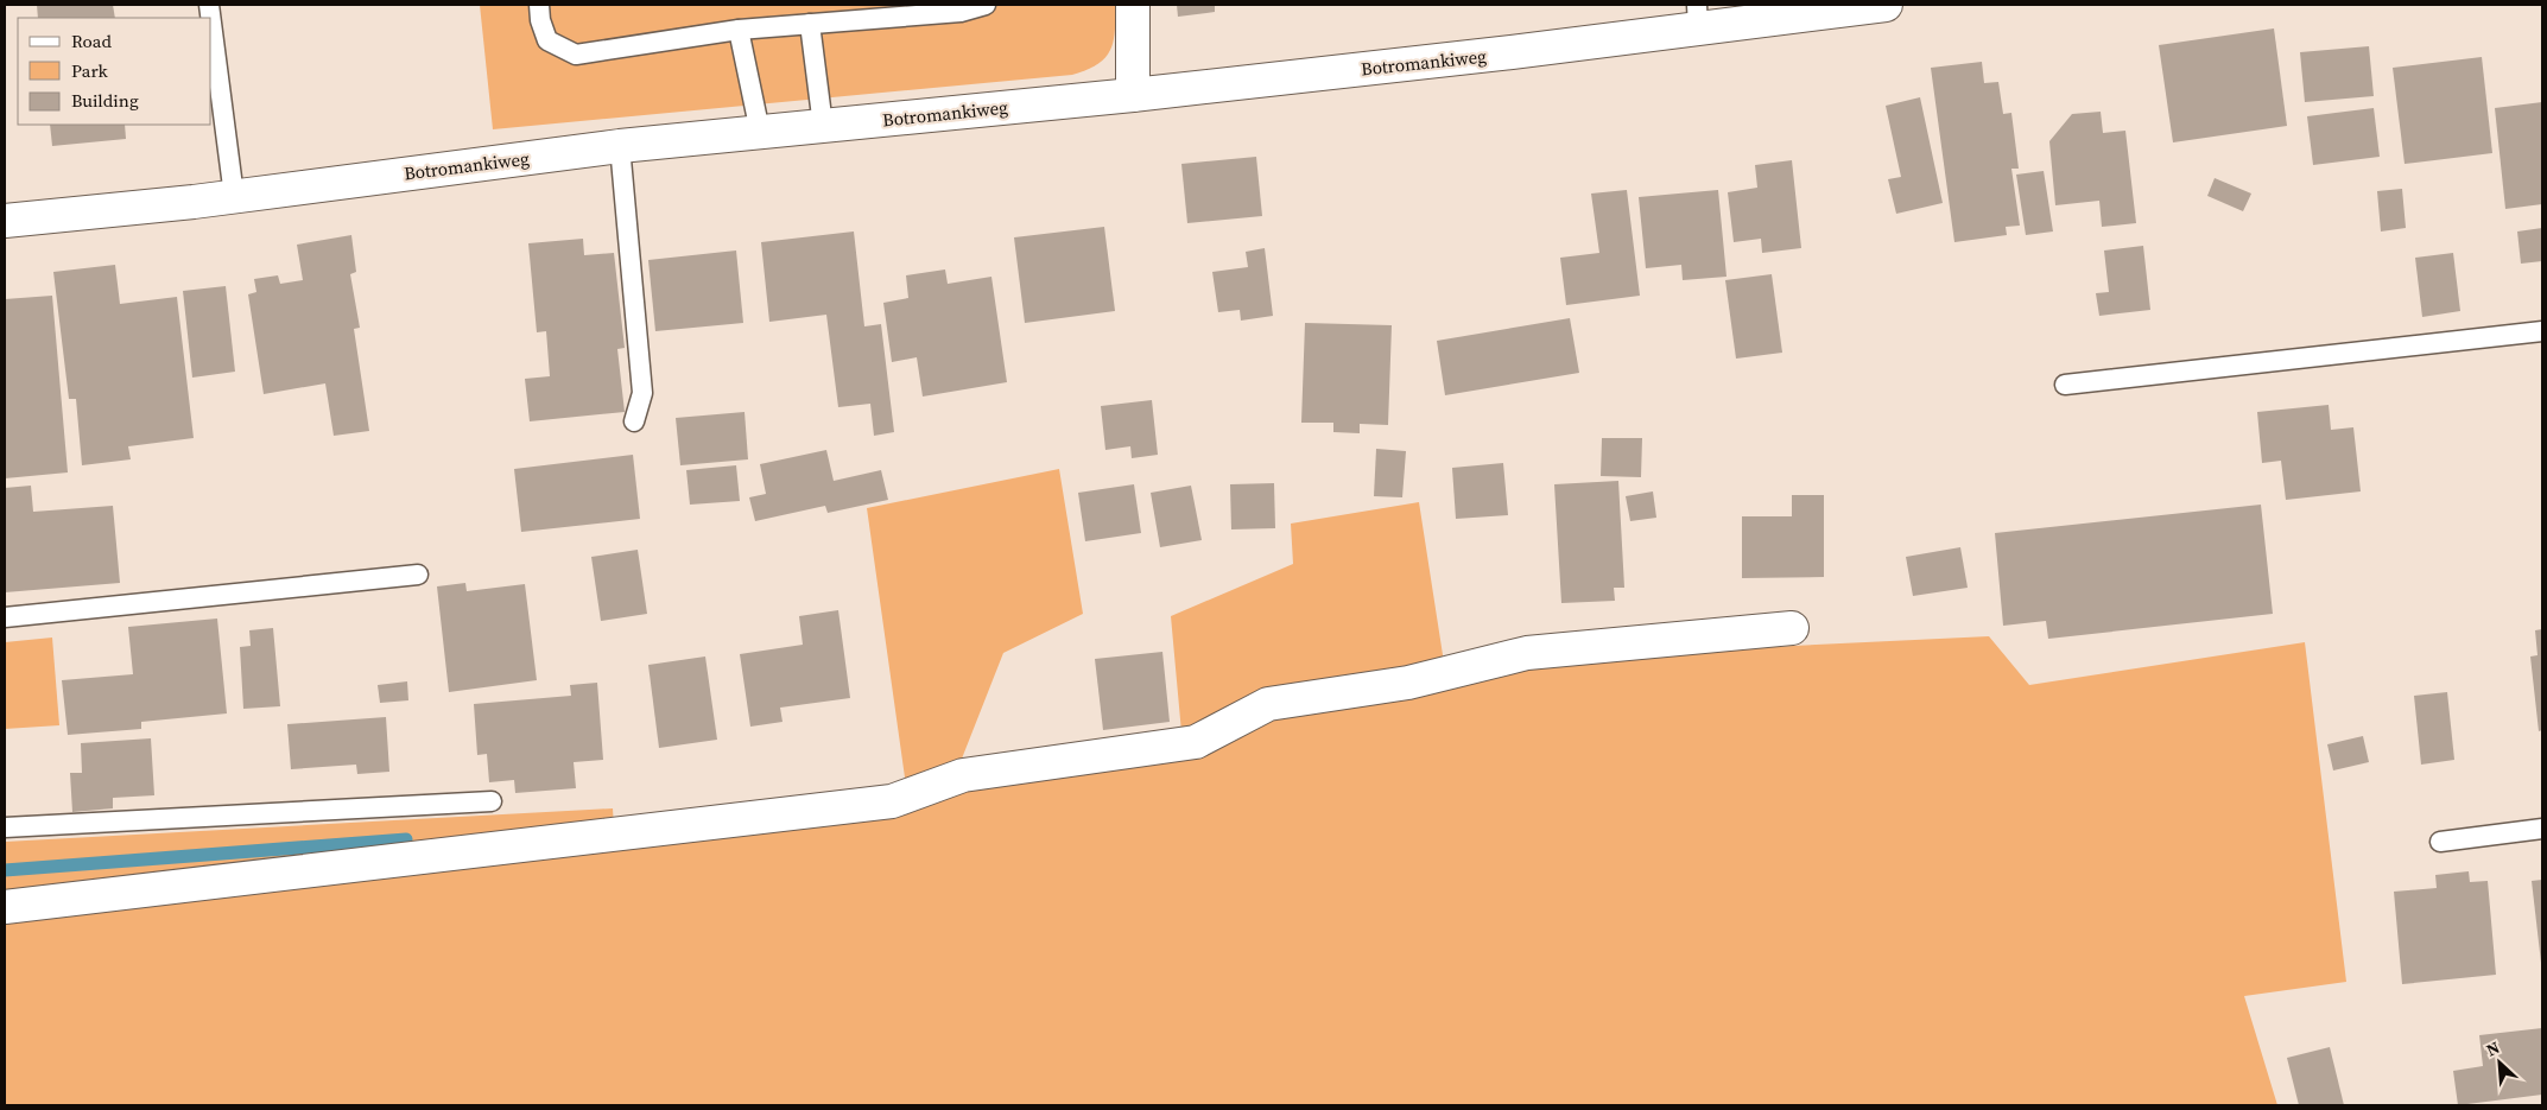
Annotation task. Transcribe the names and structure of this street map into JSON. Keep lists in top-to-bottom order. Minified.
{"streets":{"street":["Botromankiweg"]},"legend":["Road","Park","Building"],"north":"top left"}
